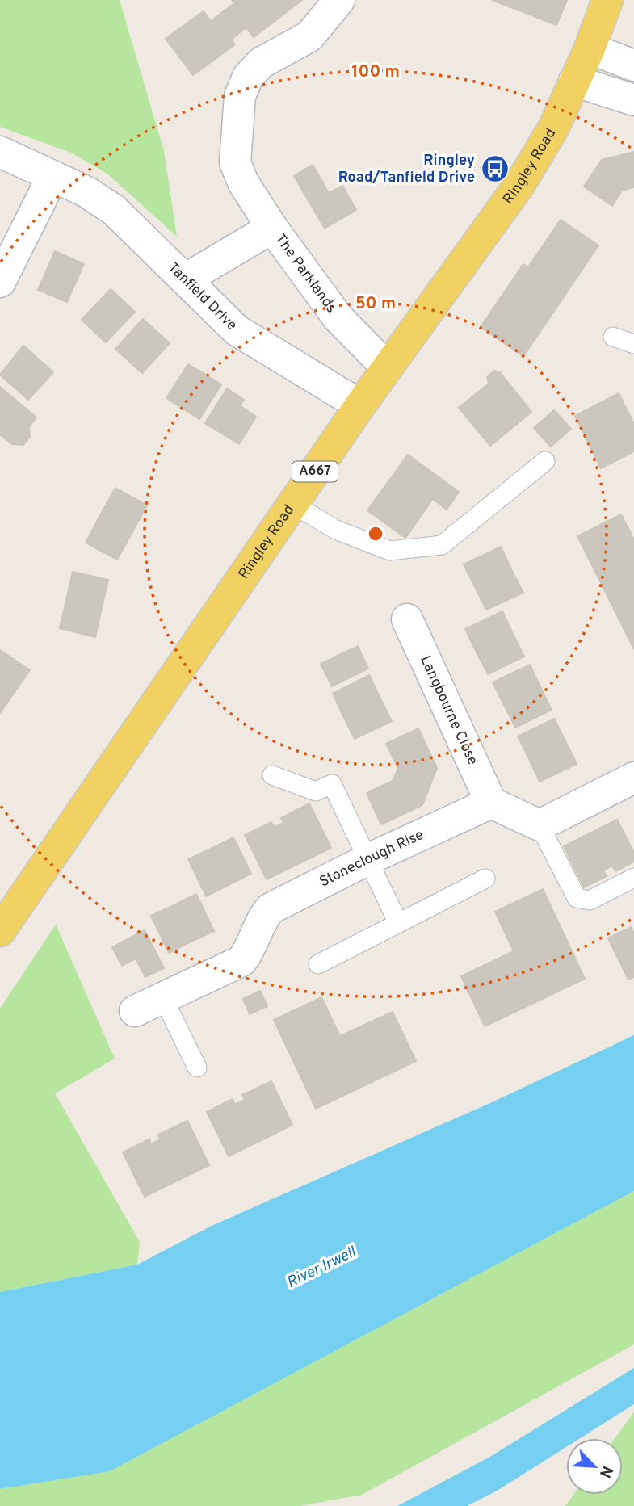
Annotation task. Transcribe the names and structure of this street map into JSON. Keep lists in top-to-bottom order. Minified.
{"streets":{"main road":["Ringley Road","A667"],"street":["The Parklands","Tanfield Drive","Langbourne Close","Stoneclough Rise"]},"crossings":[["Ringley Road","The Parklands"],["Ringley Road","Tanfield Drive"],["The Parklands","Tanfield Drive"],["Langbourne Close","Stoneclough Rise"]],"water":["River Irwell"],"places":{"bus stop":["Ringley Road/Tanfield Drive"]},"north":"bottom right","rings":["100 m","50 m"]}
